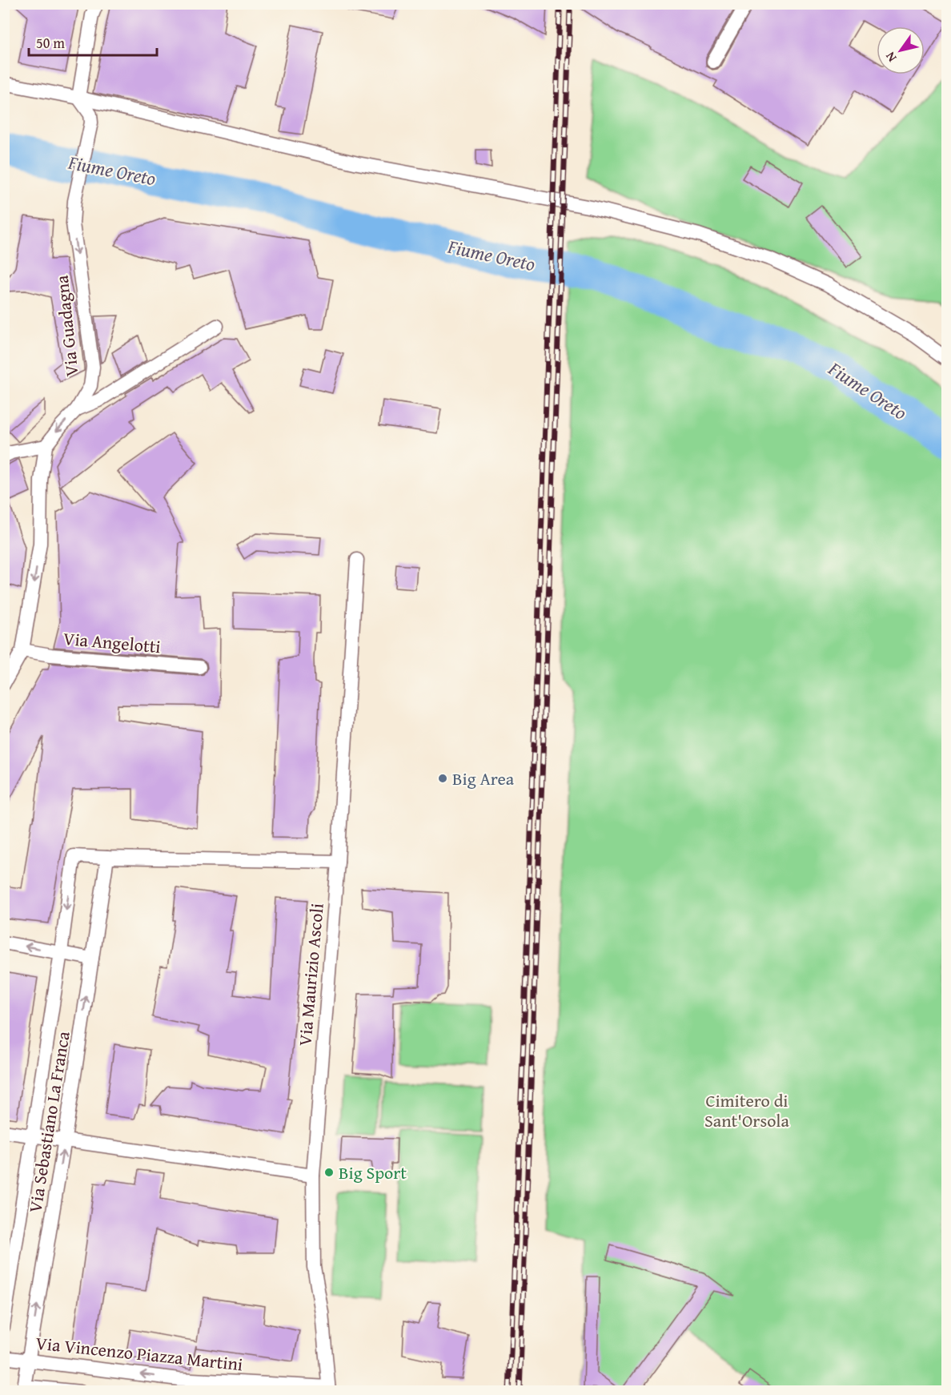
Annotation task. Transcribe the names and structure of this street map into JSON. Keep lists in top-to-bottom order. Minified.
{"streets":{"street":["Via Guadagna","Via Angelotti","Via Maurizio Ascoli","Via Sebastiano La Franca","Via Vincenzo Piazza Martini"]},"crossings":[["Via Maurizio Ascoli","Via Vincenzo Piazza Martini"],["Via Sebastiano La Franca","Via Vincenzo Piazza Martini"]],"one_way":["Via Guadagna","Via Vincenzo Piazza Martini"],"water":["Fiume Oreto"],"parks":["Cimitero di Sant'Orsola"],"places":["Big Area","Big Sport"],"scale_bar":"50 m","north":"bottom left"}
